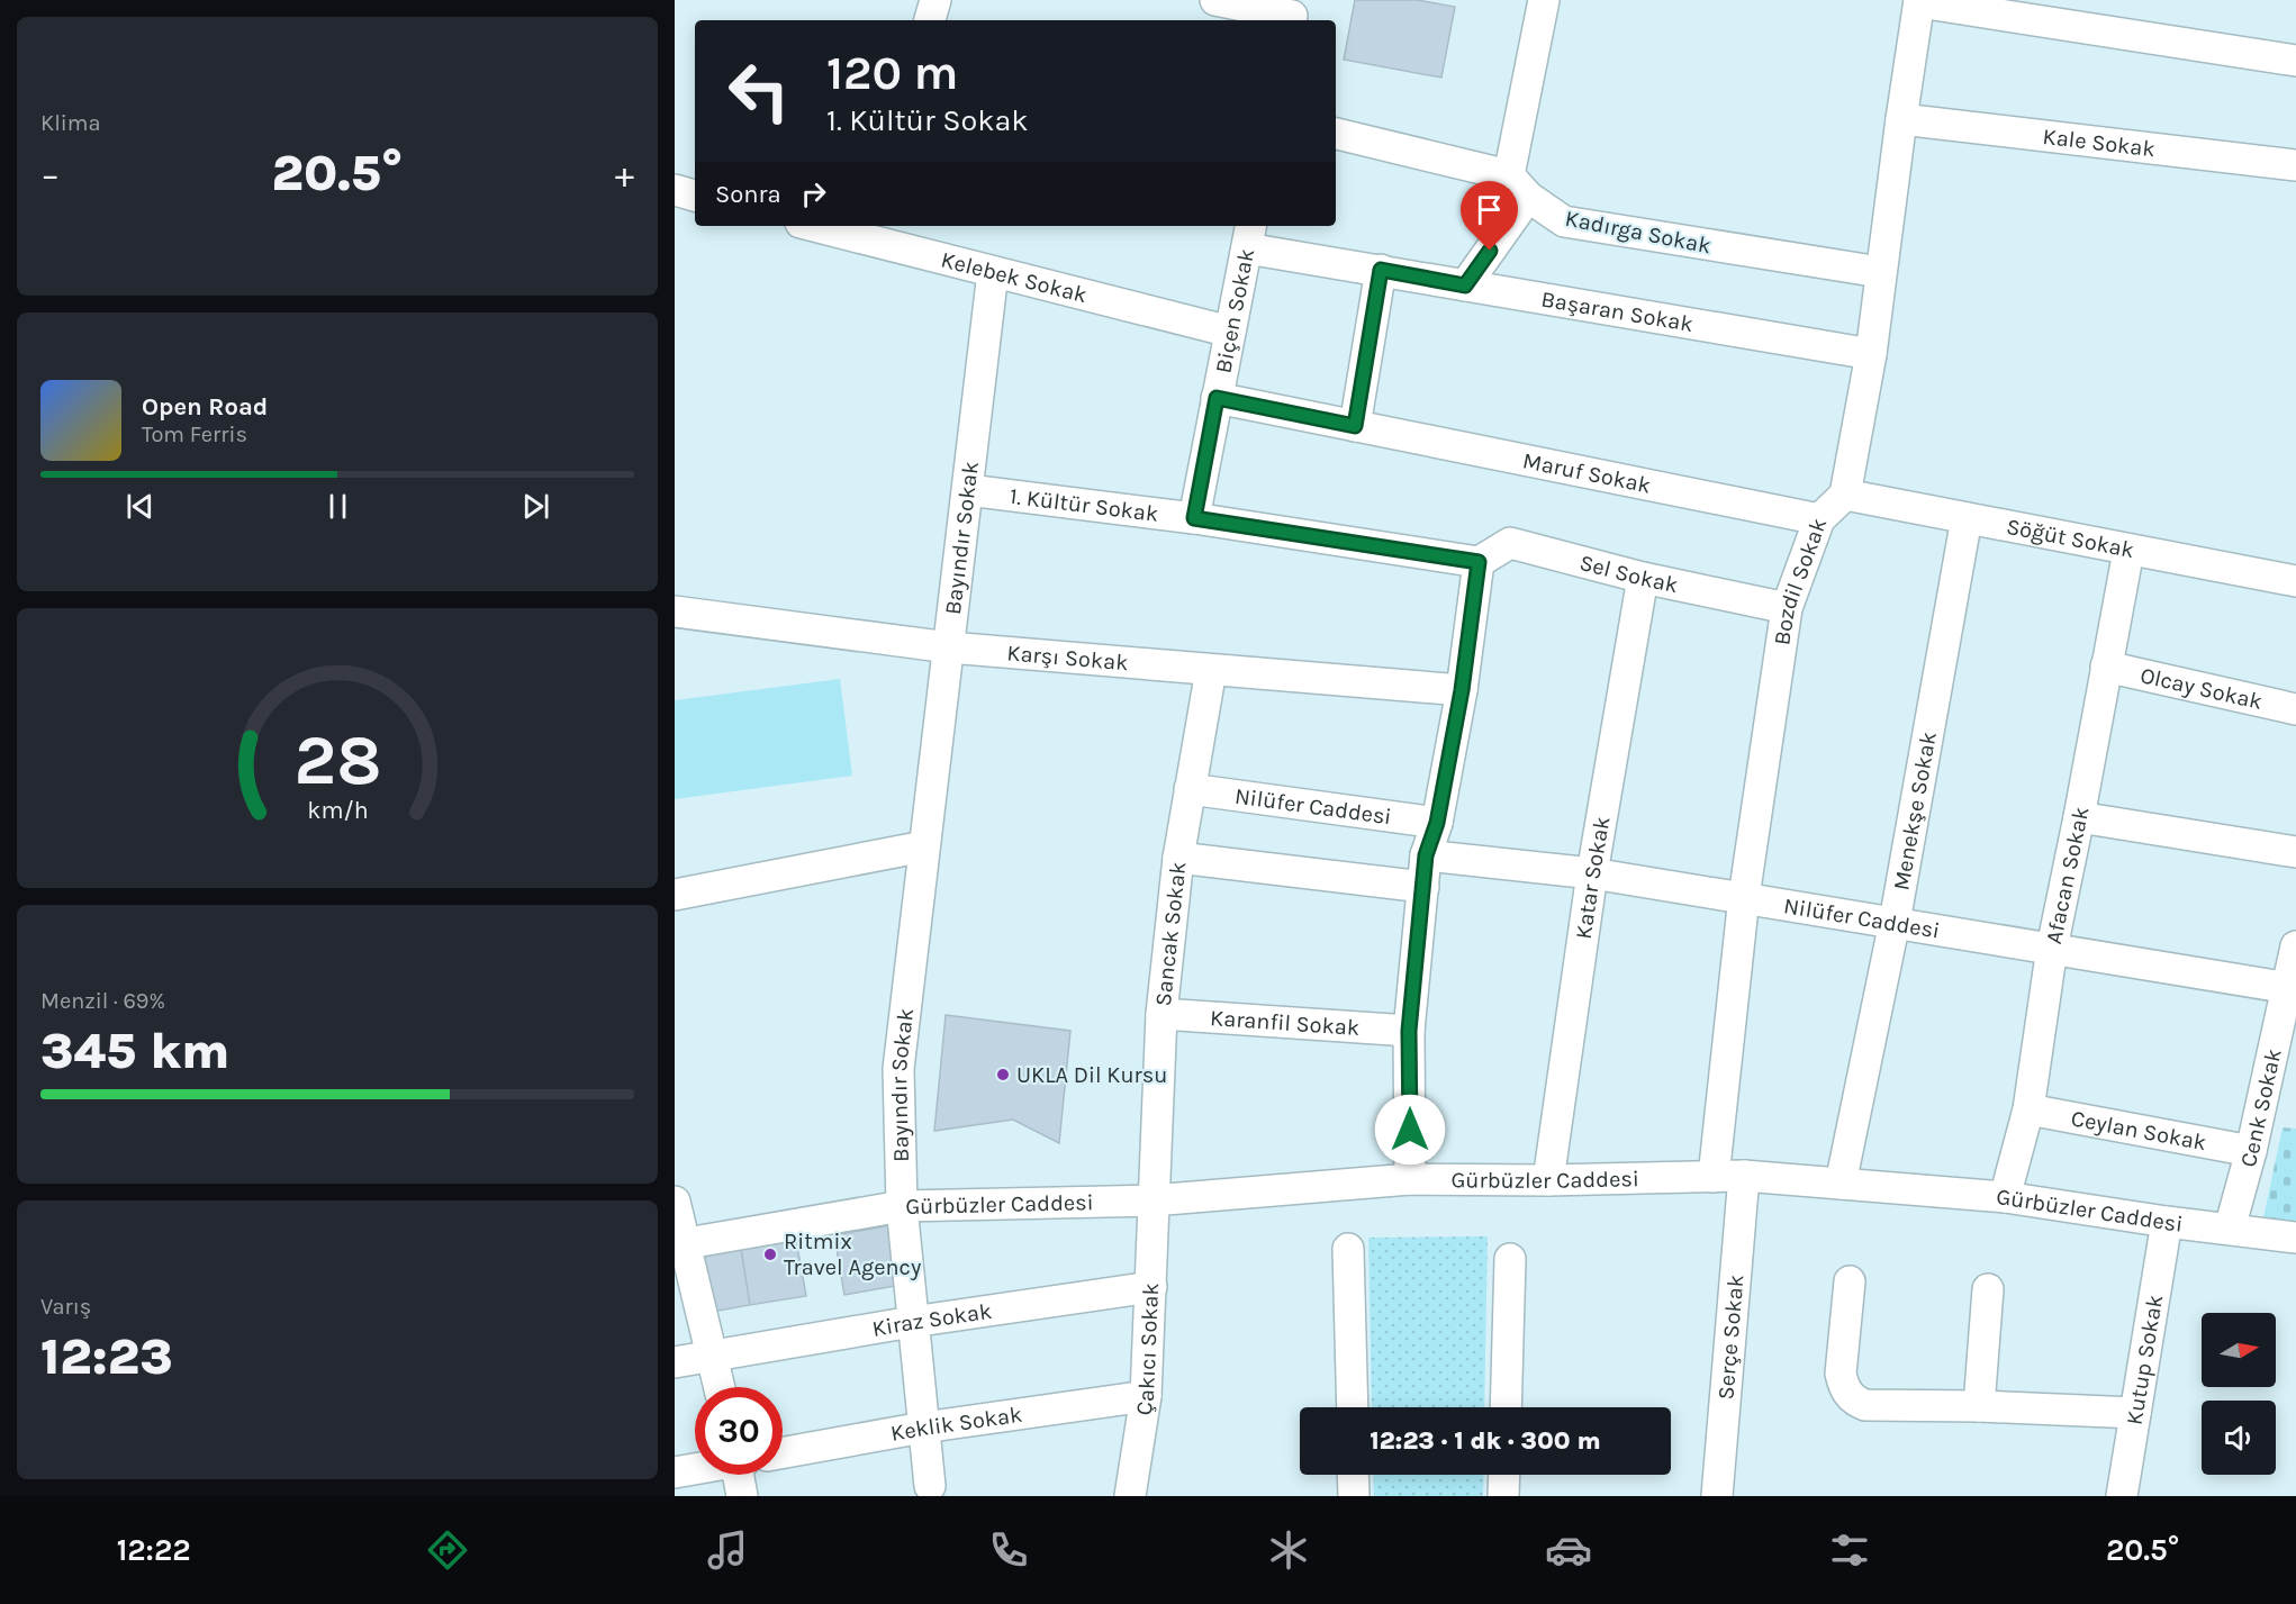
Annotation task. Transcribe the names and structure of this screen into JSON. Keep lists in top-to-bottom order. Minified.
{"streets":{"street":["Kale Sokak","Kadırga Sokak","Kelebek Sokak","Biçen Sokak","Başaran Sokak","Maruf Sokak","1. Kültür Sokak","Bayındır Sokak","Söğüt Sokak","Sel Sokak","Bozdil Sokak","Karşı Sokak","Olcay Sokak","Nilüfer Caddesi","Menekşe Sokak","Afacan Sokak","Katar Sokak","Sancak Sokak","Karanfil Sokak","Cenk Sokak","Ceylan Sokak","Gürbüzler Caddesi","Kiraz Sokak","Serçe Sokak","Çakıcı Sokak","Kutup Sokak","Keklik Sokak"]},"crossings":[["Kale Sokak","Bozdil Sokak"],["Kadırga Sokak","Bozdil Sokak"],["Kelebek Sokak","Biçen Sokak"],["Kelebek Sokak","Bayındır Sokak"],["Biçen Sokak","Başaran Sokak"],["Biçen Sokak","Maruf Sokak"],["Biçen Sokak","1. Kültür Sokak"],["Başaran Sokak","Bozdil Sokak"],["Maruf Sokak","Bozdil Sokak"],["1. Kültür Sokak","Bayındır Sokak"],["1. Kültür Sokak","Sel Sokak"],["Bayındır Sokak","Karşı Sokak"],["Bayındır Sokak","Gürbüzler Caddesi"],["Bayındır Sokak","Kiraz Sokak"],["Bayındır Sokak","Keklik Sokak"],["Söğüt Sokak","Bozdil Sokak"],["Söğüt Sokak","Menekşe Sokak"],["Söğüt Sokak","Afacan Sokak"],["Sel Sokak","Bozdil Sokak"],["Sel Sokak","Katar Sokak"],["Bozdil Sokak","Nilüfer Caddesi"],["Bozdil Sokak","Gürbüzler Caddesi"],["Karşı Sokak","Sancak Sokak"],["Olcay Sokak","Afacan Sokak"],["Nilüfer Caddesi","Menekşe Sokak"],["Nilüfer Caddesi","Afacan Sokak"],["Nilüfer Caddesi","Katar Sokak"],["Nilüfer Caddesi","Sancak Sokak"],["Nilüfer Caddesi","Cenk Sokak"],["Menekşe Sokak","Gürbüzler Caddesi"],["Afacan Sokak","Ceylan Sokak"],["Afacan Sokak","Gürbüzler Caddesi"],["Katar Sokak","Gürbüzler Caddesi"],["Sancak Sokak","Karanfil Sokak"],["Sancak Sokak","Gürbüzler Caddesi"],["Sancak Sokak","Çakıcı Sokak"],["Cenk Sokak","Ceylan Sokak"],["Cenk Sokak","Gürbüzler Caddesi"],["Gürbüzler Caddesi","Serçe Sokak"],["Gürbüzler Caddesi","Çakıcı Sokak"],["Gürbüzler Caddesi","Kutup Sokak"],["Kiraz Sokak","Çakıcı Sokak"],["Çakıcı Sokak","Keklik Sokak"]],"places":["UKLA Dil Kursu","Ritmix Travel Agency"],"north":"right","page":{"tile":["Klima",["Menzil · 69%","345 km"],["Varış","12:23"]],"turn":["120 m","1. Kültür Sokak"],"heat":["−","20.5°","+"],"then":"Sonra","song":["Open Road","Tom Ferris"],"limit":"30","trip":"12:23 · 1 dk · 300 m","tabs":["12:22","20.5°"],"gauge":["28","km/h"]}}
